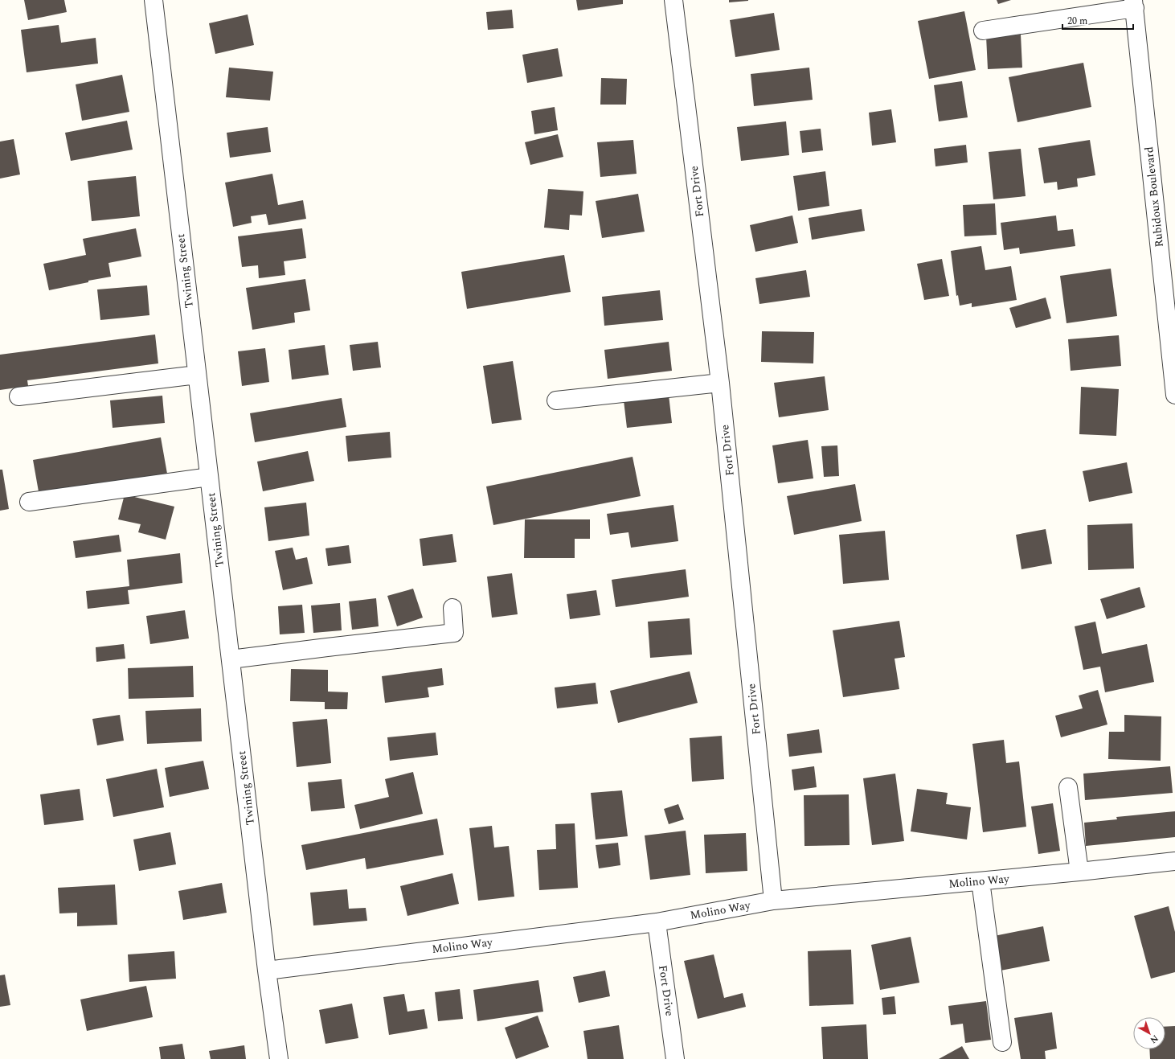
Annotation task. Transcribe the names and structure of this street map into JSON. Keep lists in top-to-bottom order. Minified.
{"streets":{"street":["Fort Drive","Rubidoux Boulevard","Twining Street","Molino Way"]},"crossings":[["Fort Drive","Molino Way"],["Twining Street","Molino Way"]],"scale_bar":"20 m","north":"bottom right"}
